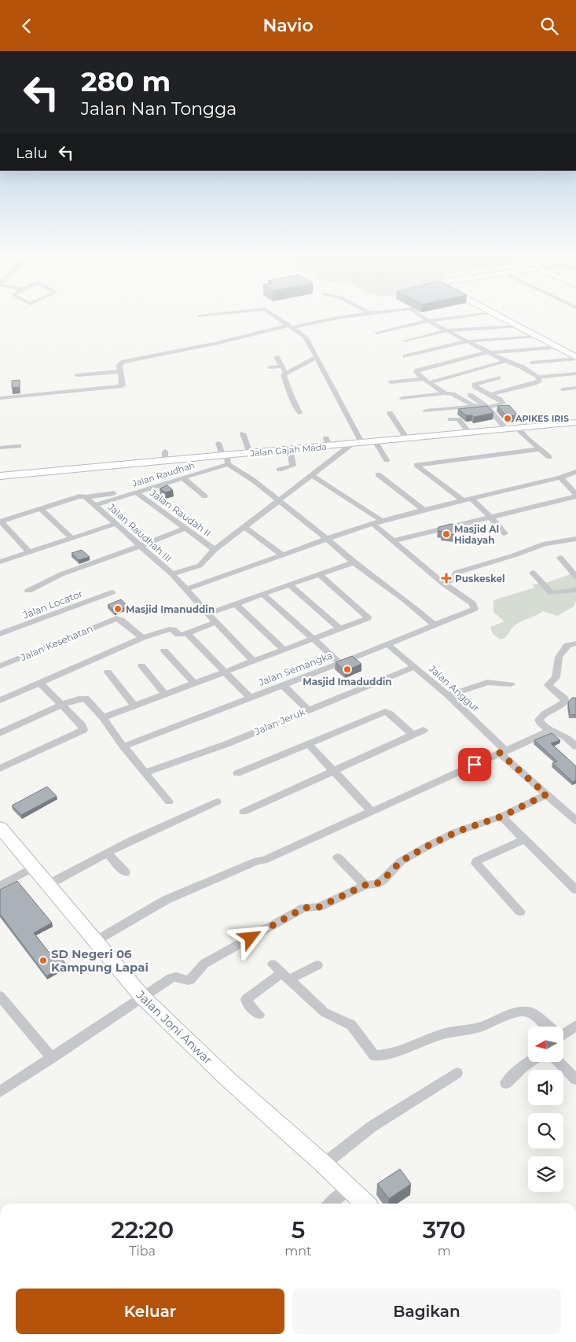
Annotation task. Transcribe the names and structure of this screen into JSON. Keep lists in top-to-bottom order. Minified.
{"streets":{"main road":["Jalan Gajah Mada","Jalan Joni Anwar"],"street":["Jalan Raudhah","Jalan Raudah II","Jalan Raudhah III","Jalan Locator","Jalan Kesehatan","Jalan Semangka","Jalan Anggur","Jalan Jeruk"]},"crossings":[["Jalan Gajah Mada","Jalan Raudhah"],["Jalan Raudhah","Jalan Raudah II"],["Jalan Raudhah","Jalan Raudhah III"],["Jalan Semangka","Jalan Anggur"],["Jalan Anggur","Jalan Jeruk"]],"places":{"other":["APIKES IRIS","Masjid Al Hidayah","Masjid Imanuddin","Masjid Imaduddin","SD Negeri 06 Kampung Lapai"],"health":["Puskeskel"]},"north":"left","page":{"header":"Navio","turn":["280 m","Jalan Nan Tongga"],"then":"Lalu","eta":["22:20","Tiba","5","mnt","370","m"],"buttons":["Keluar","Bagikan"]}}
